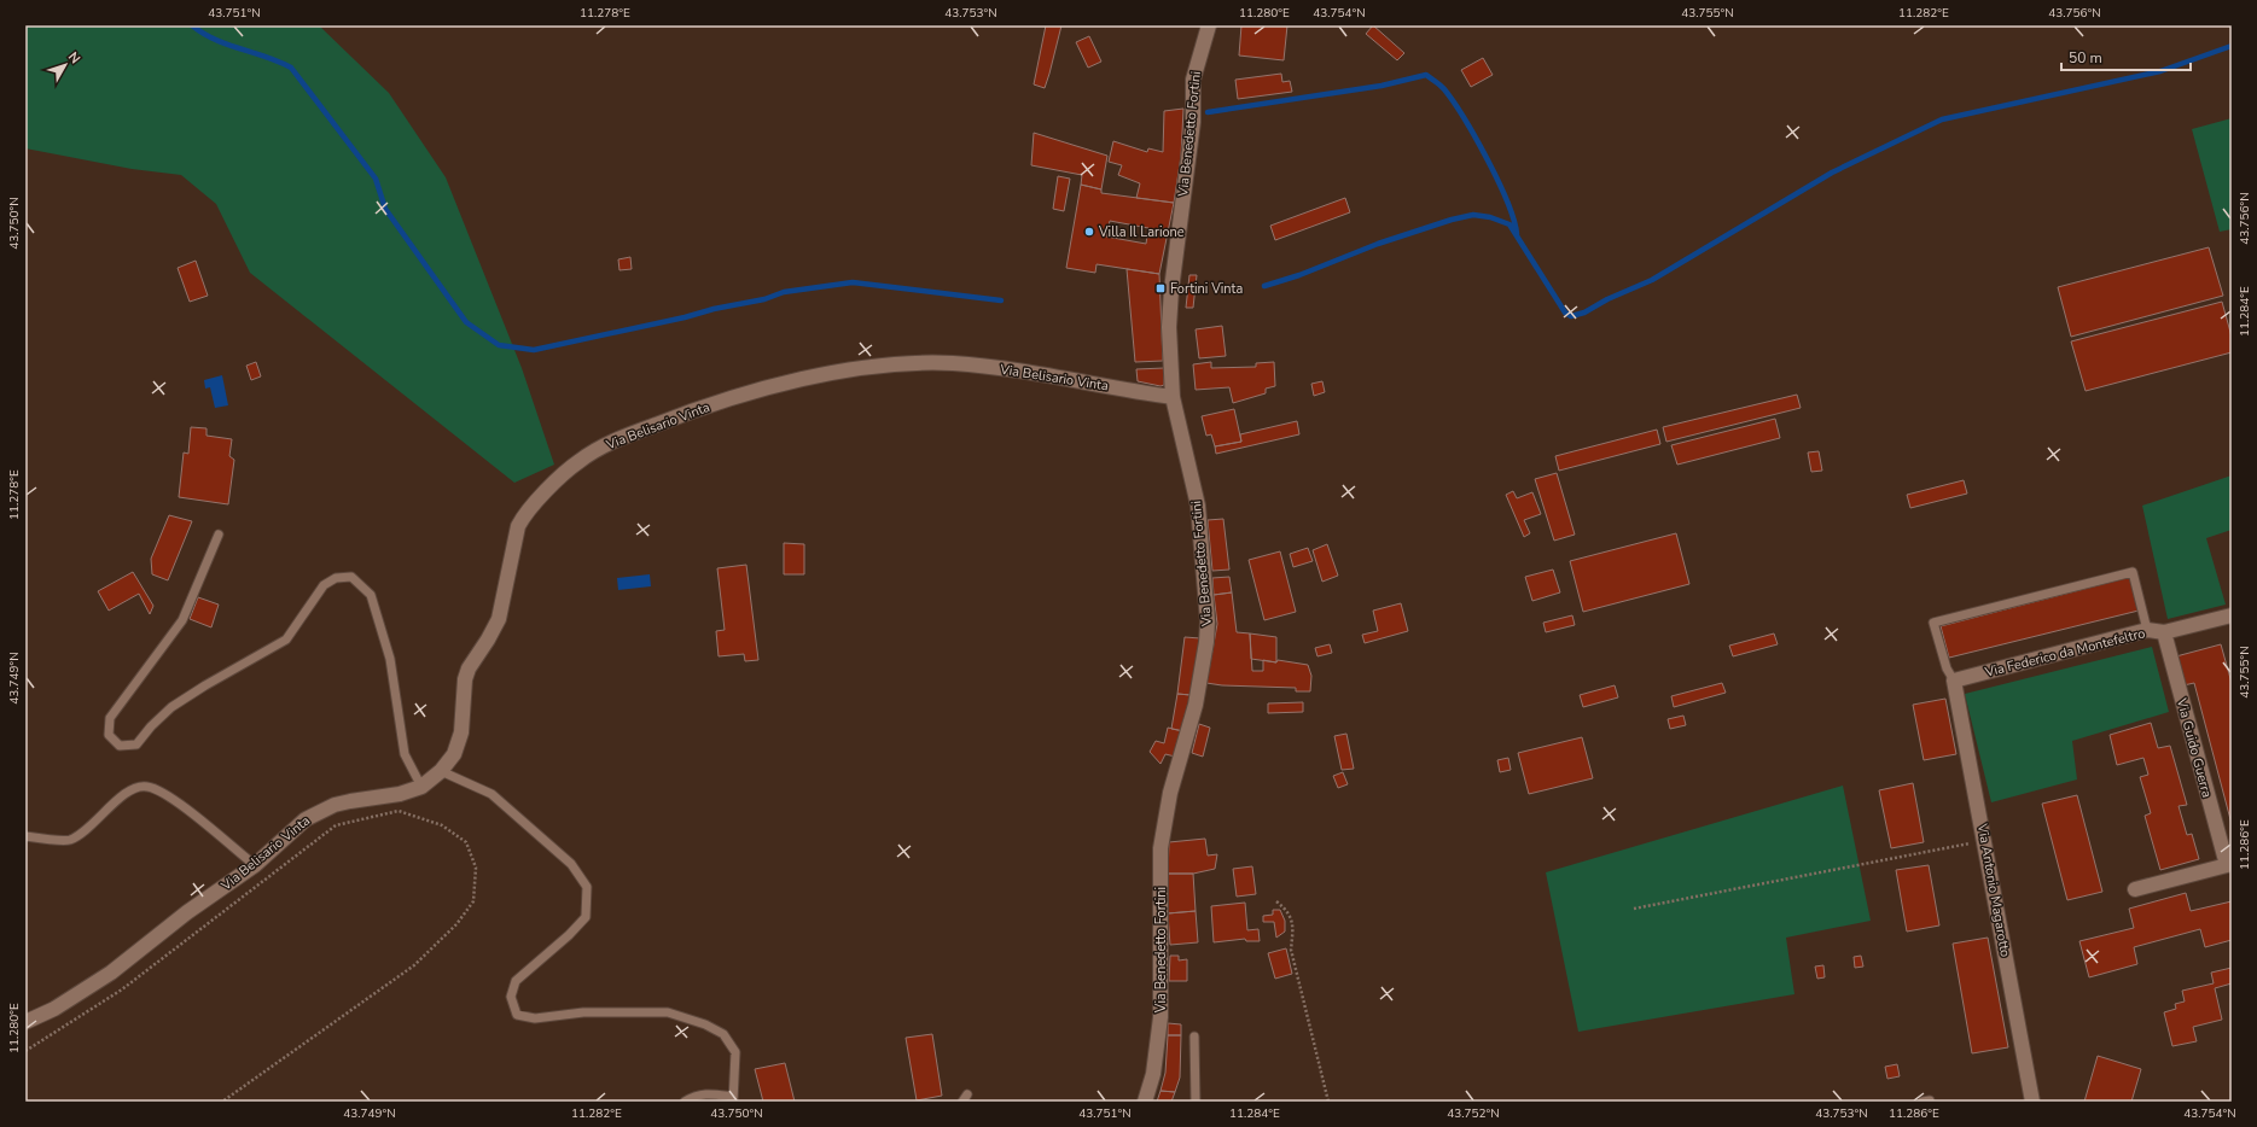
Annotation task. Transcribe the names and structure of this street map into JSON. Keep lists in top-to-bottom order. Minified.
{"streets":{"street":["Via Benedetto Fortini","Via Belisario Vinta","Via Federico da Montefeltro","Via Guido Guerra","Via Antonio Magarotto"]},"crossings":[["Via Benedetto Fortini","Via Belisario Vinta"],["Via Federico da Montefeltro","Via Guido Guerra"],["Via Federico da Montefeltro","Via Antonio Magarotto"]],"places":{"other":["Villa Il Larione"],"transit":["Fortini Vinta"]},"scale_bar":"50 m","north":"top right","coordinates":["43.751°N","11.278°E","43.753°N","11.280°E","43.754°N","43.755°N","11.282°E","43.756°N","43.750°N","11.284°E","43.749°N","11.286°E","43.752°N"]}
